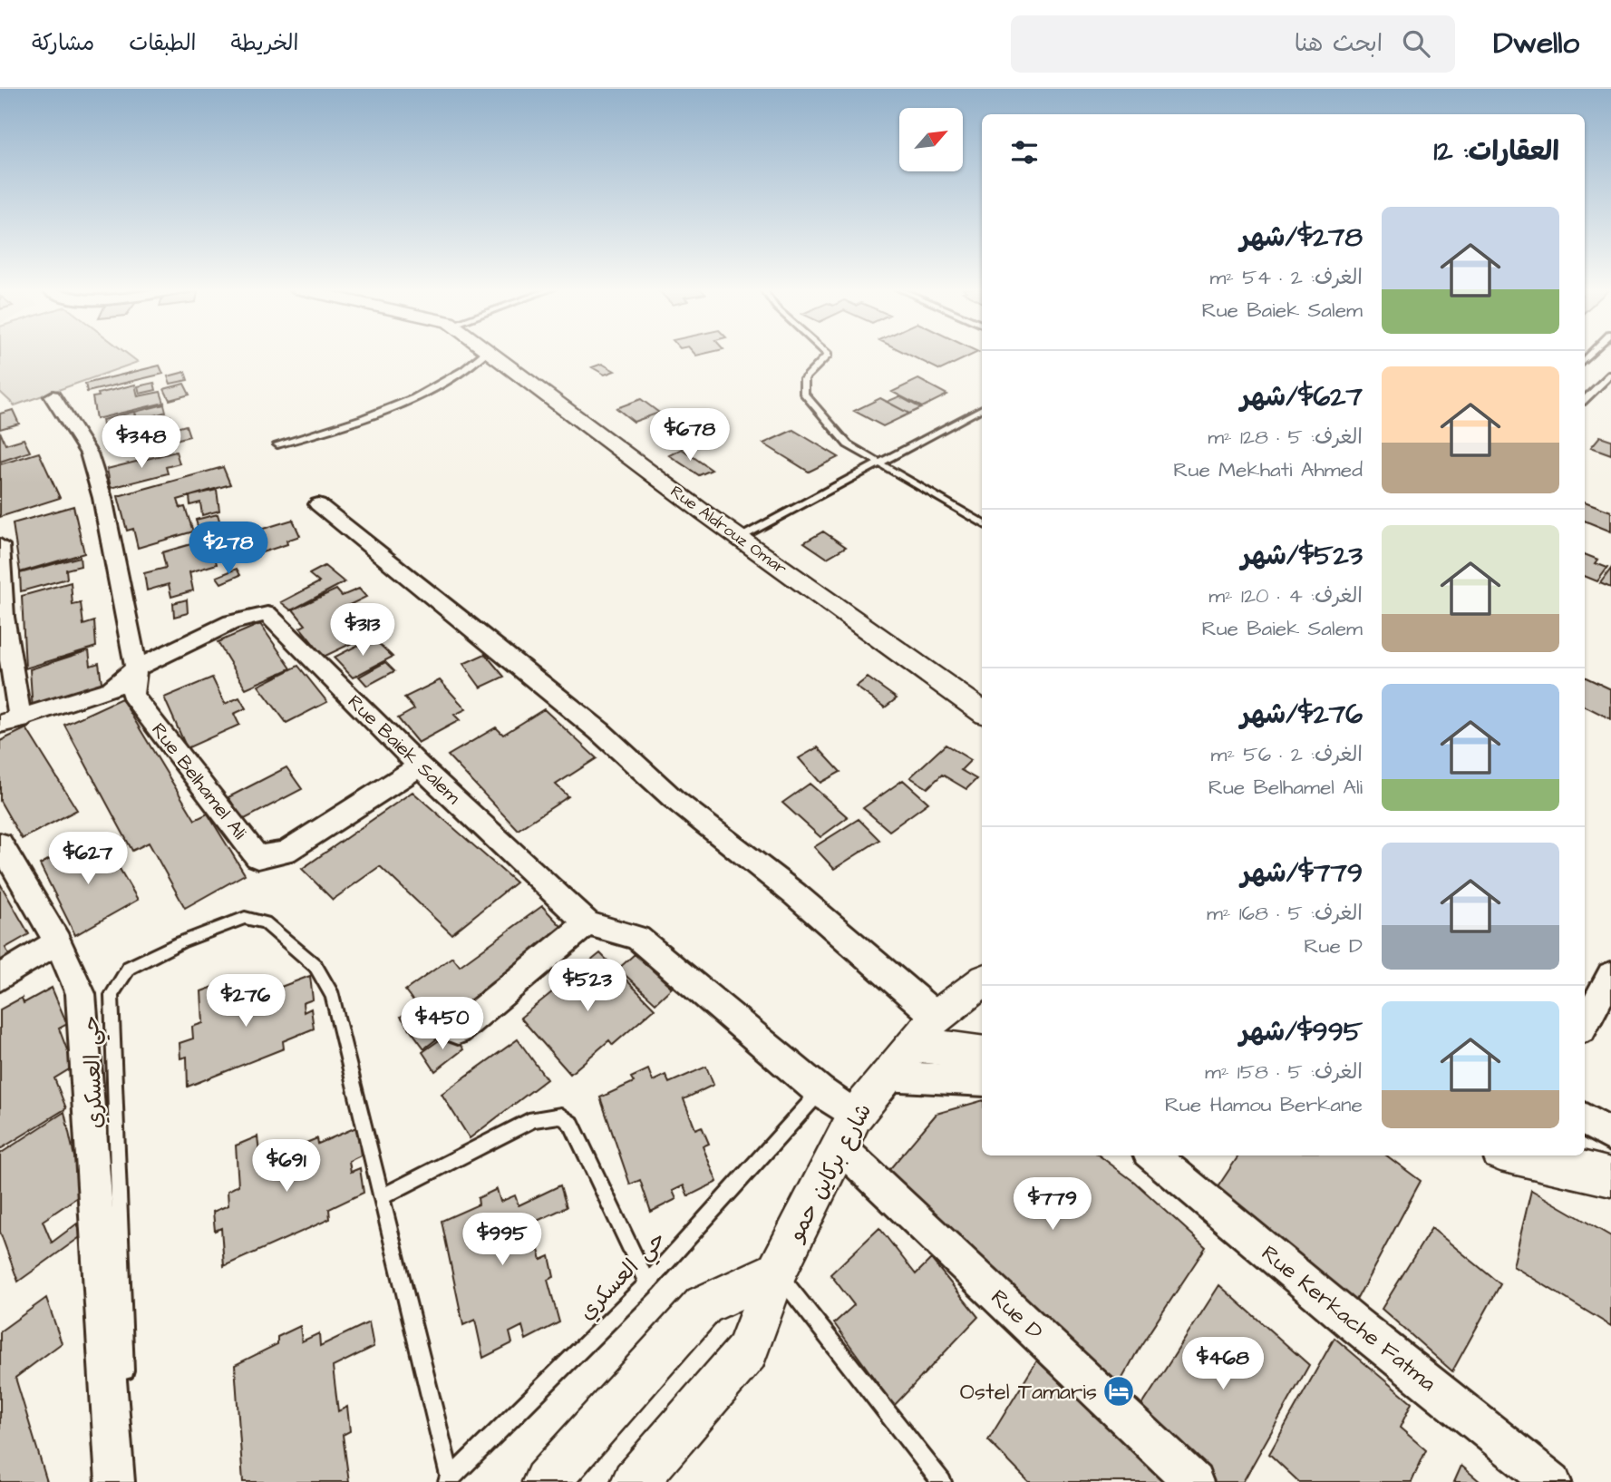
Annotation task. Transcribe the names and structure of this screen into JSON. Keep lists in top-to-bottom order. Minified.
{"streets":{"street":["Rue Aldrouz Omar","Rue Baiek Salem","Rue Belhamel Ali","شارع بركاين حمو","Rue D","Rue Kerkache Fatma"],"lane":["حي العسكري"]},"crossings":[["Rue Baiek Salem","Rue Belhamel Ali"],["Rue Baiek Salem","حي العسكري"],["Rue Baiek Salem","شارع بركاين حمو"],["Rue Baiek Salem","Rue D"],["شارع بركاين حمو","Rue D"]],"places":{"hotel":["Ostel Tamaris"]},"north":"top right","page":{"header":"Dwello","search":"ابحث هنا","nav":["الخريطة","الطبقات","مشاركة"],"heading":"العقارات: 12","list":[{"name":"$278/شهر","note":"الغرف: 2 · 54 m² · Rue Baiek Salem"},{"name":"$627/شهر","note":"الغرف: 5 · 128 m² · Rue Mekhati Ahmed"},{"name":"$523/شهر","note":"الغرف: 4 · 120 m² · Rue Baiek Salem"},{"name":"$276/شهر","note":"الغرف: 2 · 56 m² · Rue Belhamel Ali"},{"name":"$779/شهر","note":"الغرف: 5 · 168 m² · Rue D"},{"name":"$995/شهر","note":"الغرف: 5 · 158 m² · Rue Hamou Berkane"}],"price":["$678","$348","$278","$313","$627","$523","$276","$450","$691","$779","$995","$468"]}}
